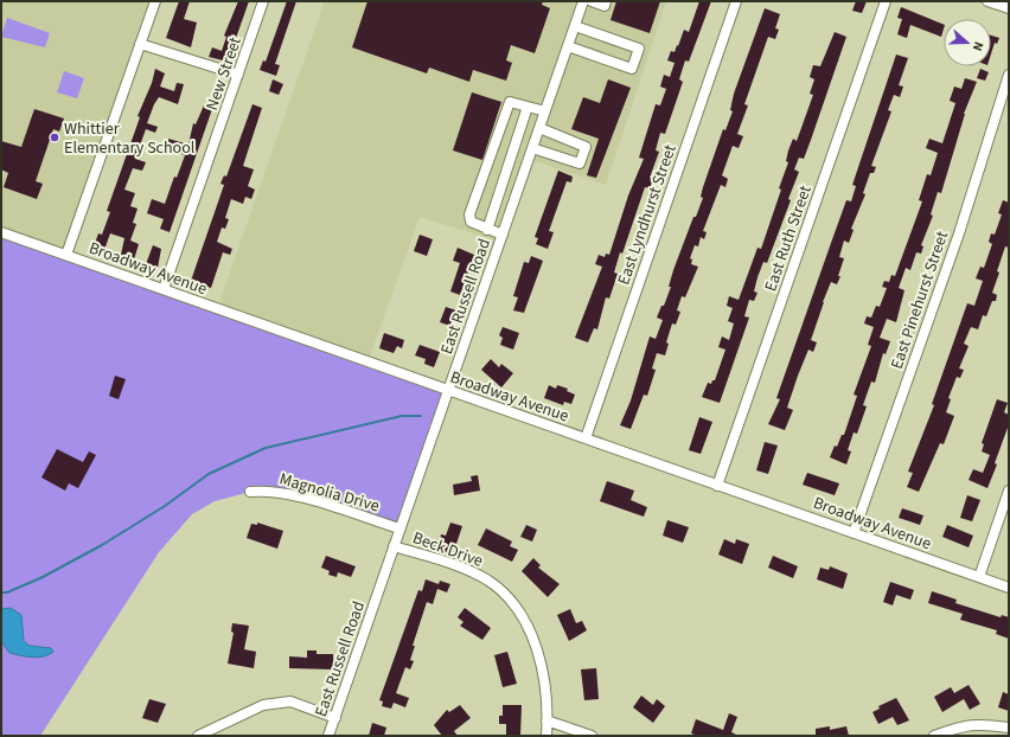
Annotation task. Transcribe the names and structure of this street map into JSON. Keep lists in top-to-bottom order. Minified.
{"streets":{"street":["New Street","East Lyndhurst Street","East Ruth Street","Broadway Avenue","East Russell Road","East Pinehurst Street","Magnolia Drive","Beck Drive"]},"crossings":[["New Street","Broadway Avenue"],["East Lyndhurst Street","Broadway Avenue"],["East Ruth Street","Broadway Avenue"],["Broadway Avenue","East Russell Road"],["Broadway Avenue","East Pinehurst Street"],["East Russell Road","Magnolia Drive"],["East Russell Road","Beck Drive"]],"places":["Whittier Elementary School"],"north":"right"}
